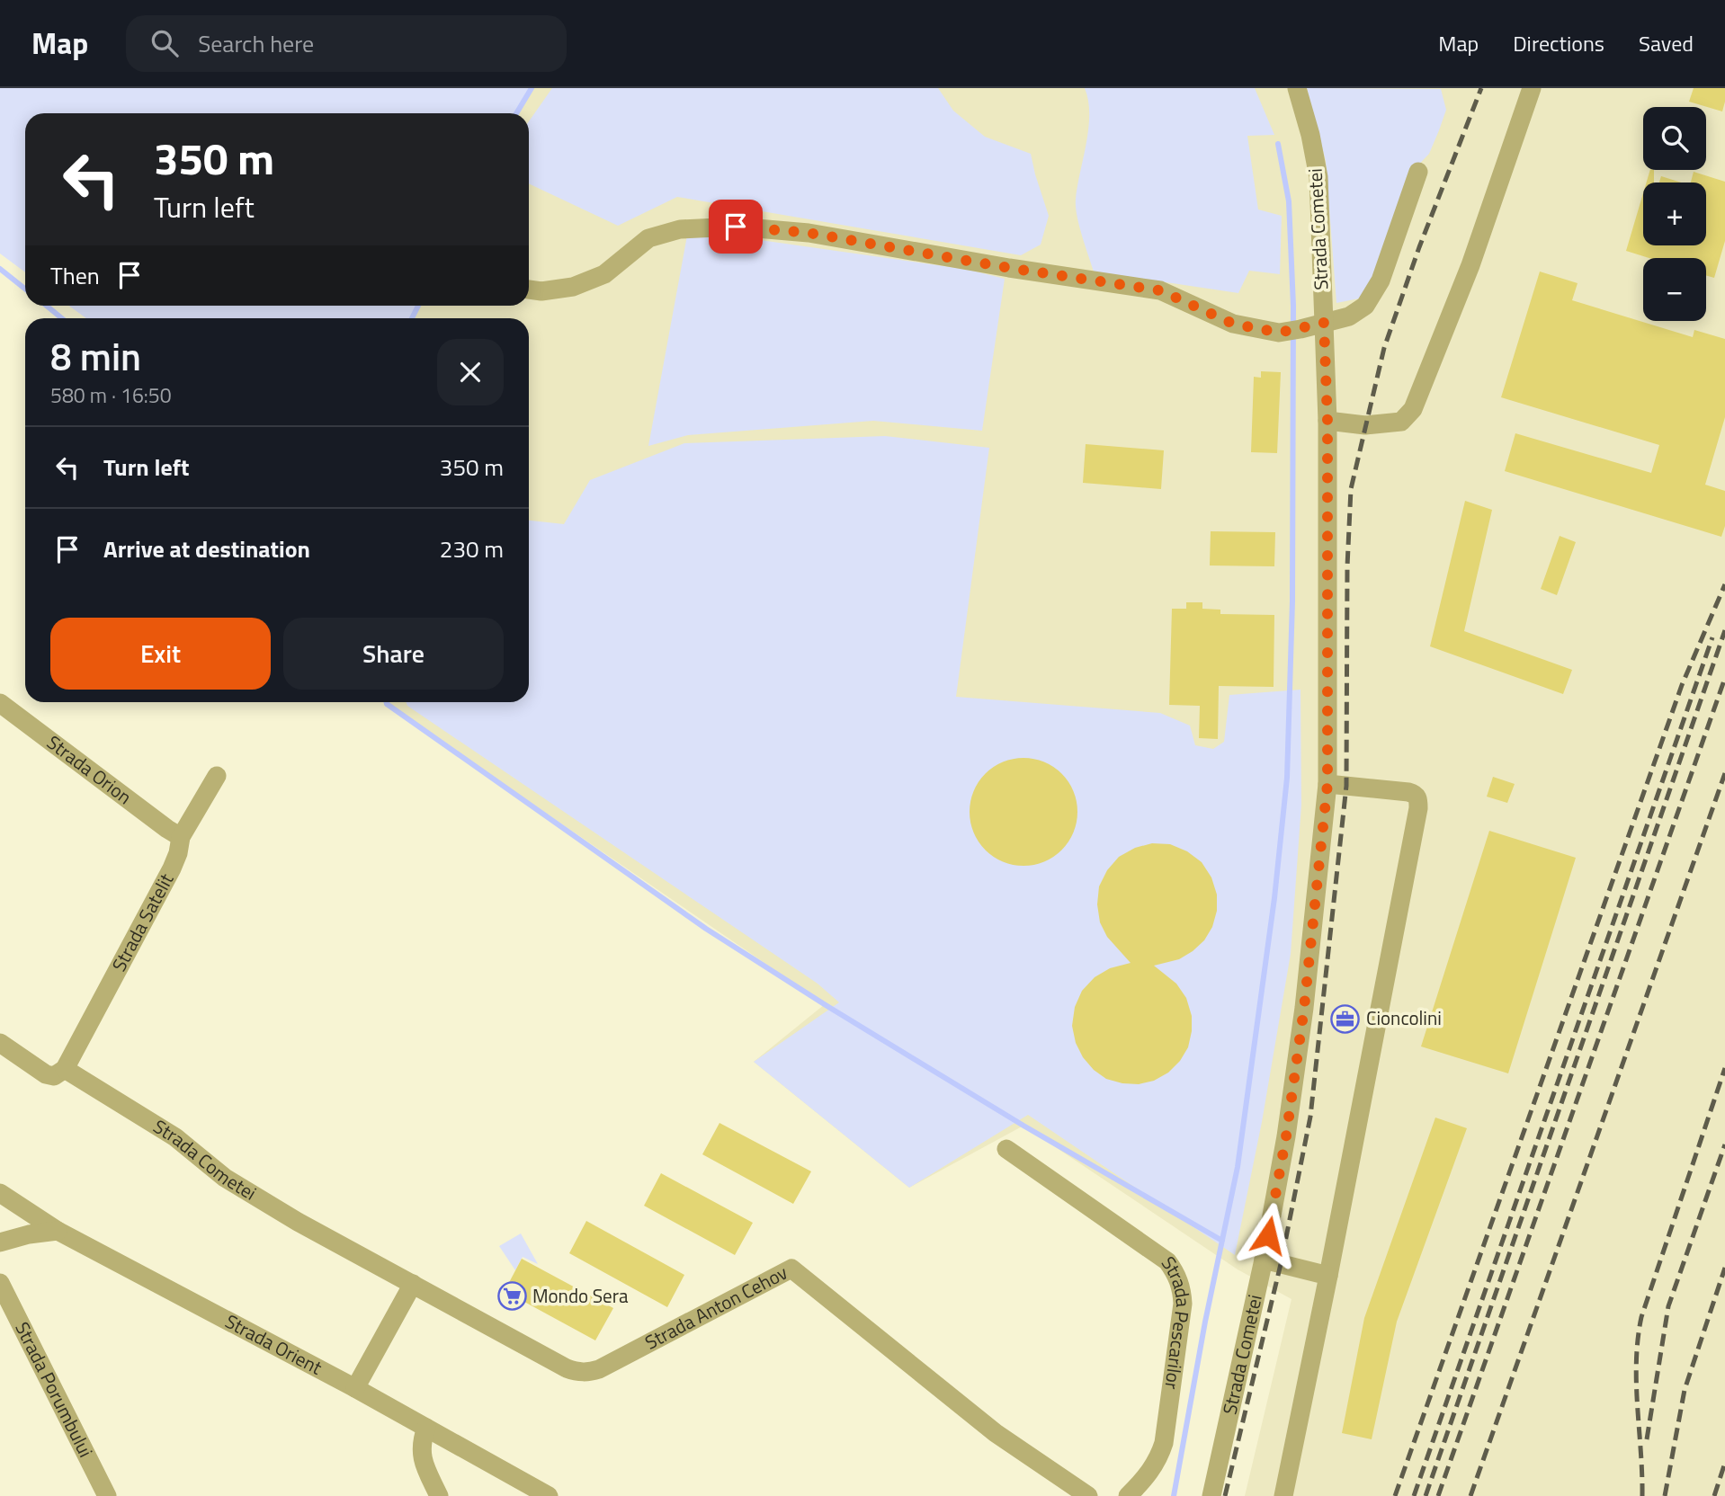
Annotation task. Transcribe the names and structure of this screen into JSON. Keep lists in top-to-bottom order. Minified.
{"streets":{"street":["Strada Cometei","Strada Orion","Strada Satelit","Strada Anton Cehov","Strada Pescarilor","Strada Orient","Strada Porumbului"]},"crossings":[["Strada Cometei","Strada Satelit"],["Strada Cometei","Strada Anton Cehov"],["Strada Orion","Strada Satelit"]],"places":{"office":["Cioncolini"],"supermarket":["Mondo Sera"]},"page":{"header":"Map","search":"Search here","nav":["Map","Directions","Saved"],"map_buttons":["+","−"],"turn":["350 m","Turn left"],"then":"Then","heading":["8 min","580 m · 16:50"],"list":[{"name":"Turn left","value":"350 m"},{"name":"Arrive at destination","value":"230 m"}],"buttons":["Exit","Share"]}}
